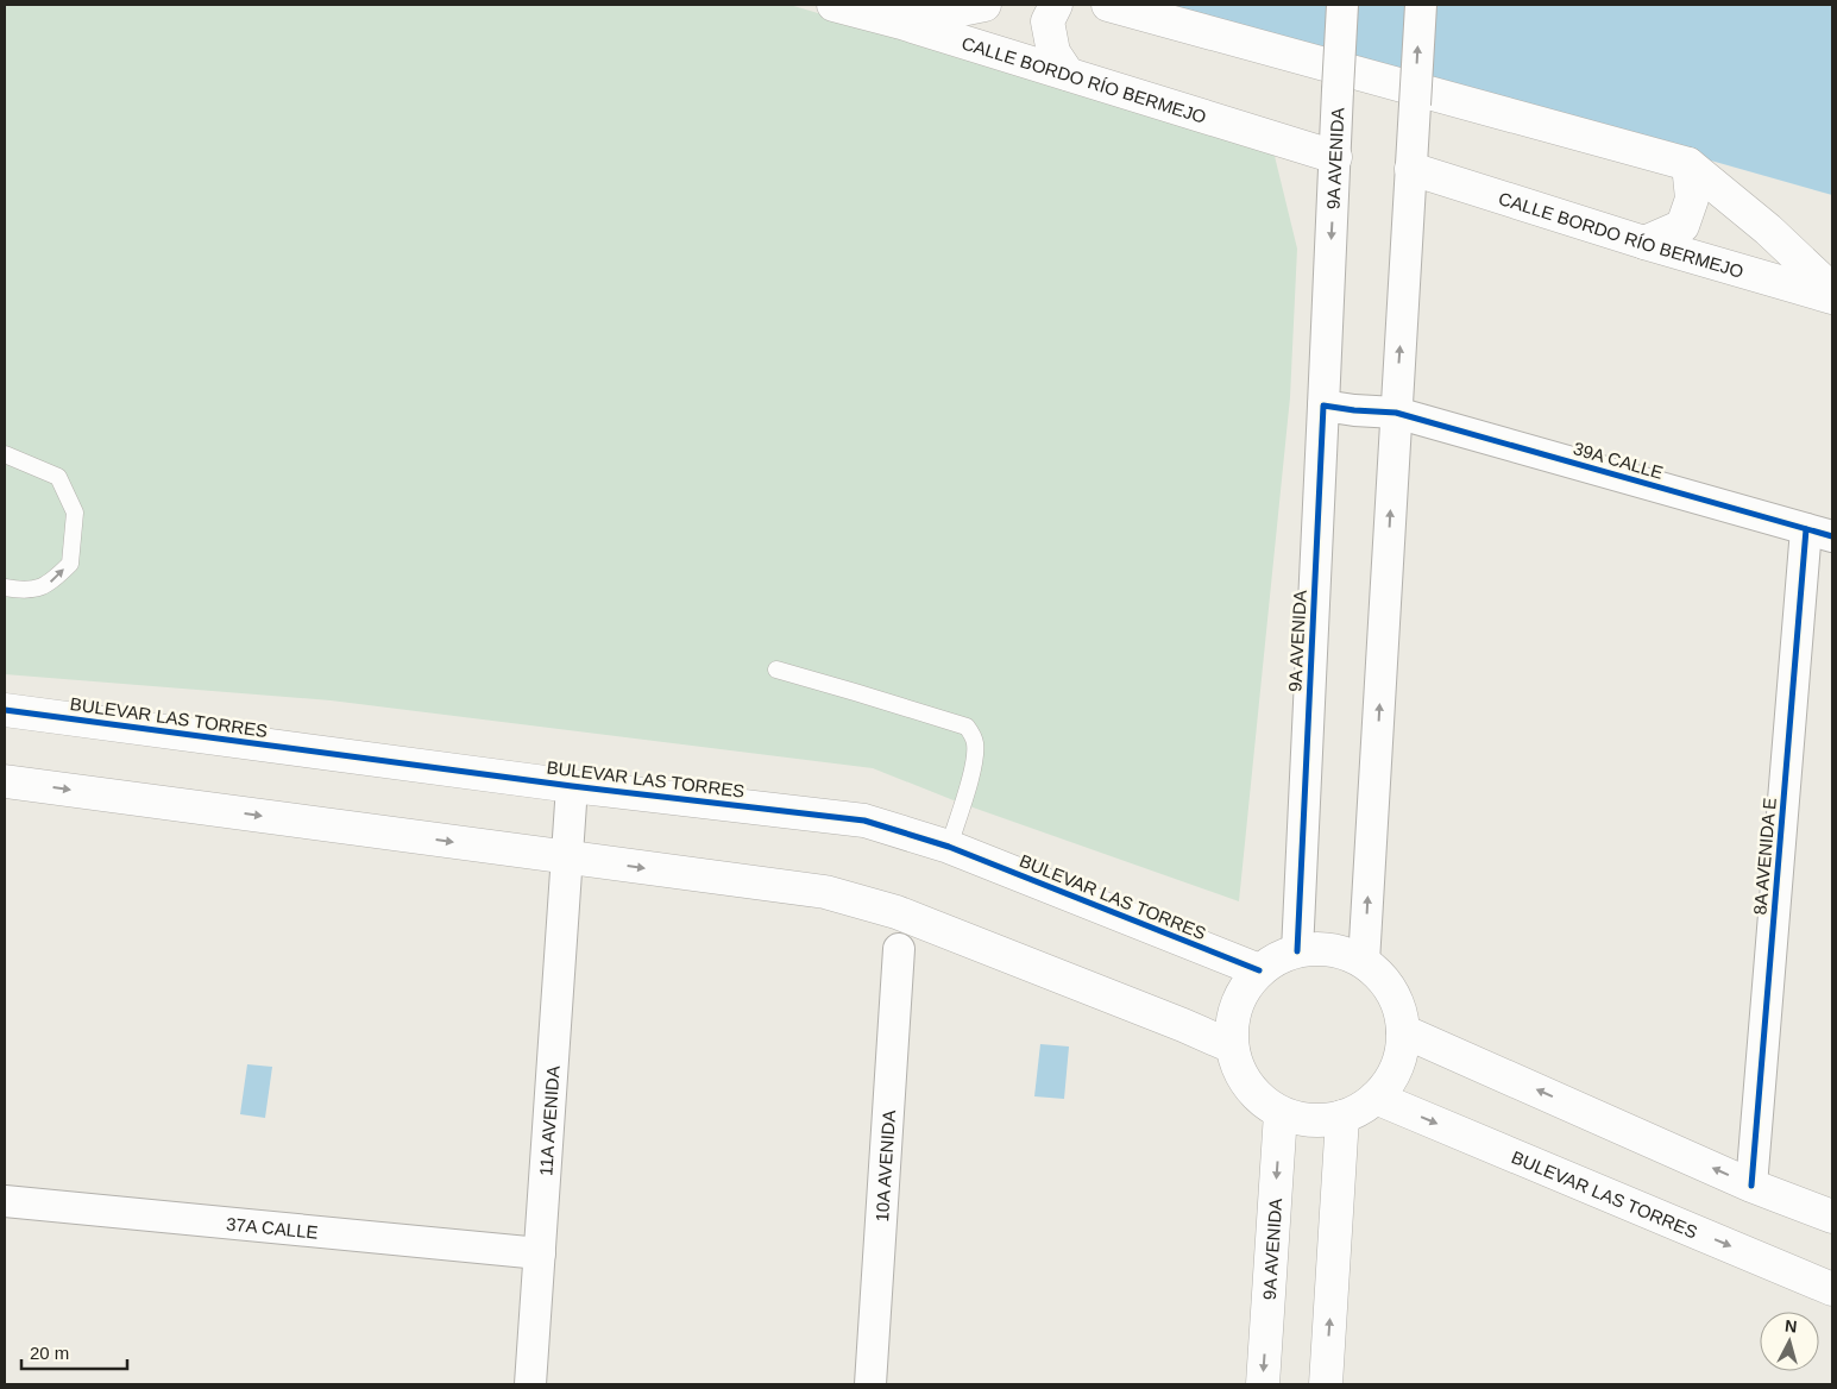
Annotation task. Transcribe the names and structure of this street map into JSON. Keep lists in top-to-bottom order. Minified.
{"streets":{"street":["CALLE BORDO RÍO BERMEJO","9A AVENIDA","39A CALLE","BULEVAR LAS TORRES","8A AVENIDA E","11A AVENIDA","10A AVENIDA","37A CALLE"]},"crossings":[["CALLE BORDO RÍO BERMEJO","9A AVENIDA"],["9A AVENIDA","BULEVAR LAS TORRES"],["39A CALLE","8A AVENIDA E"],["11A AVENIDA","37A CALLE"]],"scale_bar":"20 m","north":"top"}
